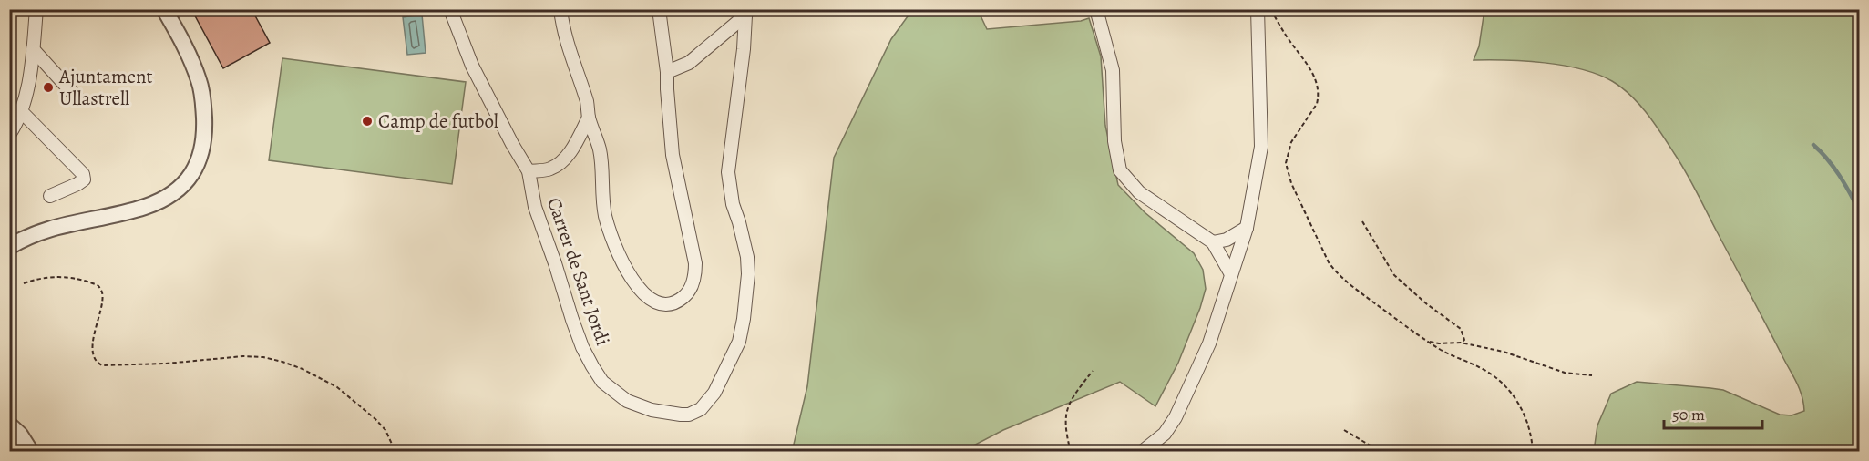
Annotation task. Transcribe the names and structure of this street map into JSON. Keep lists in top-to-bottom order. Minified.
{"streets":{"street":["Carrer de Sant Jordi"]},"places":["Ajuntament Ullastrell","Camp de futbol"],"scale_bar":"50 m"}
